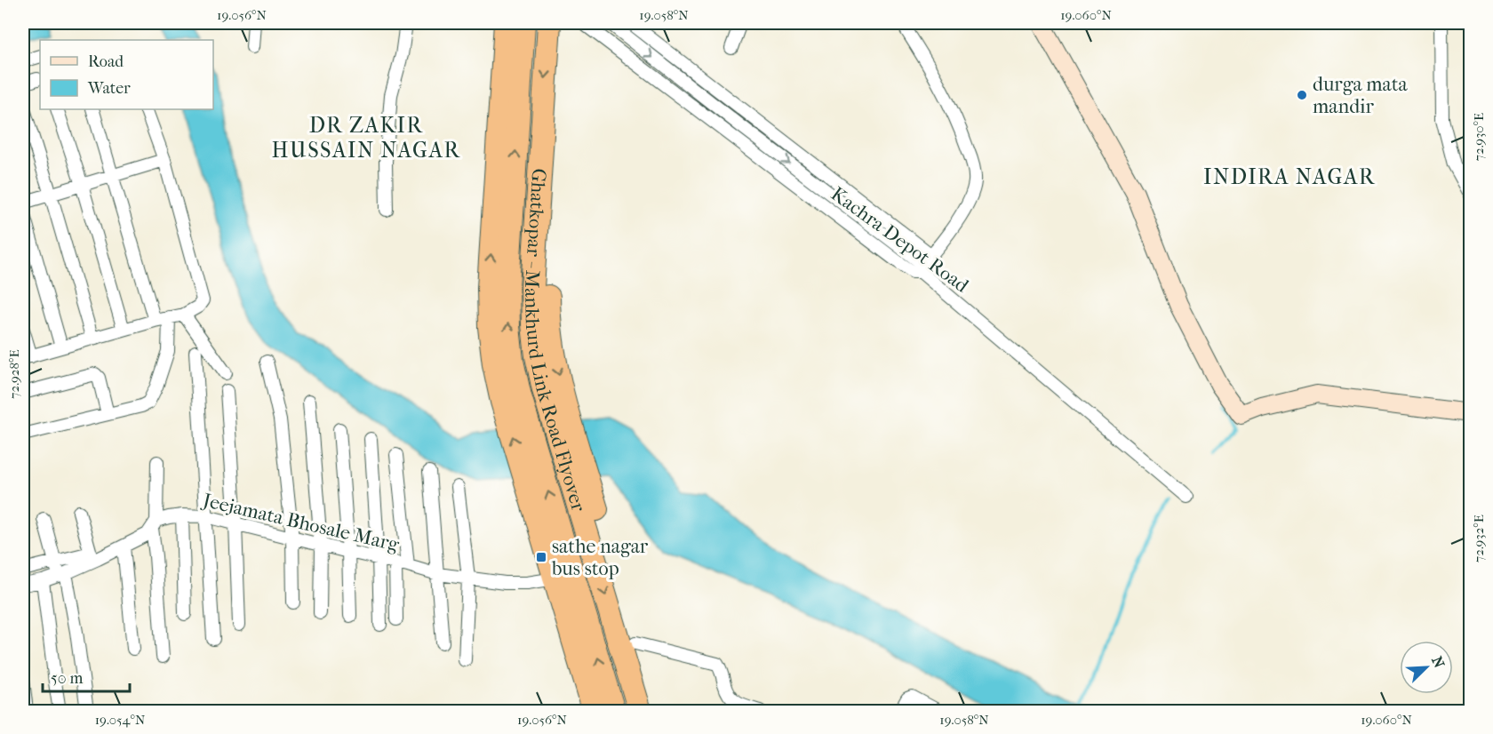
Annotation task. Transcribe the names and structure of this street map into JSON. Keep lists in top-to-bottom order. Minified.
{"streets":{"highway":["Ghatkopar - Mankhurd Link Road Flyover"],"street":["Kachra Depot Road","Jeejamata Bhosale Marg"]},"districts":["DR ZAKIR HUSSAIN NAGAR","INDIRA NAGAR"],"places":{"other":["durga mata mandir"],"transit":["sathe nagar bus stop"]},"legend":["Road","Water"],"scale_bar":"50 m","north":"top right","coordinates":["19.056°N","19.058°N","19.060°N","72.930°E","72.928°E","72.932°E","19.054°N"]}
